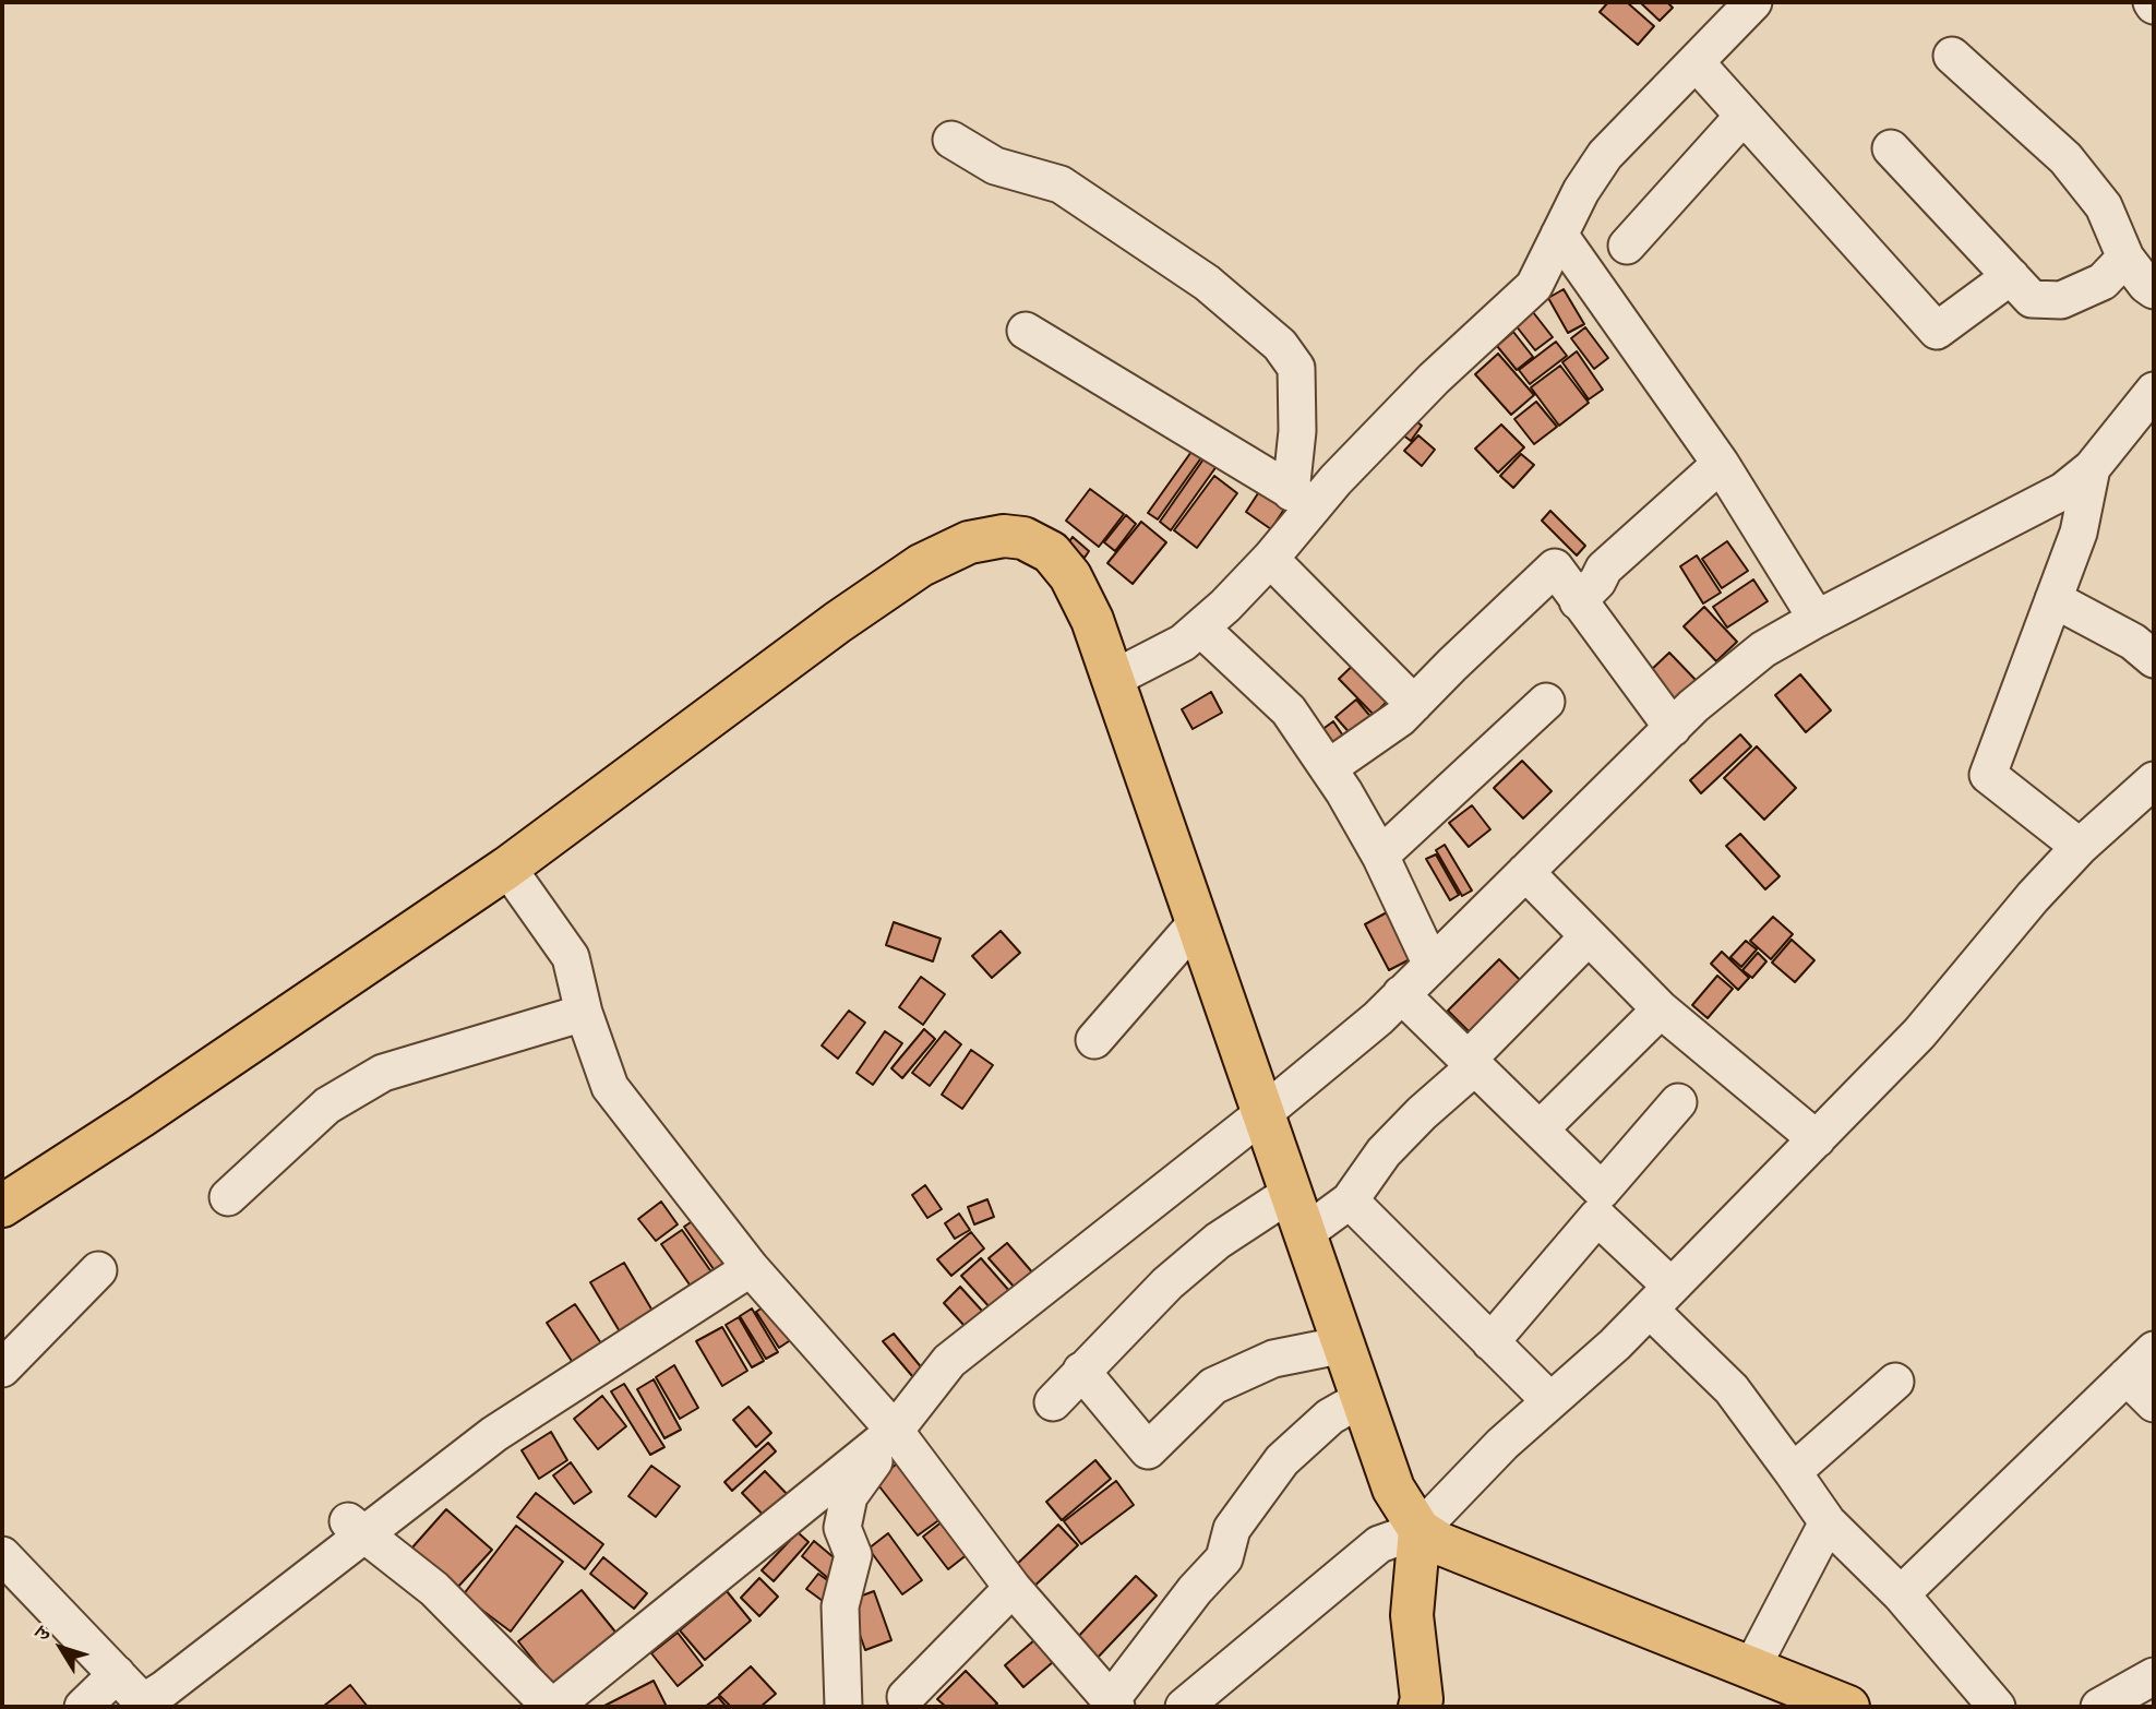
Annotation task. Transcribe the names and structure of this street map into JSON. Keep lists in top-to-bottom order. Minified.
{"north":"top left"}
